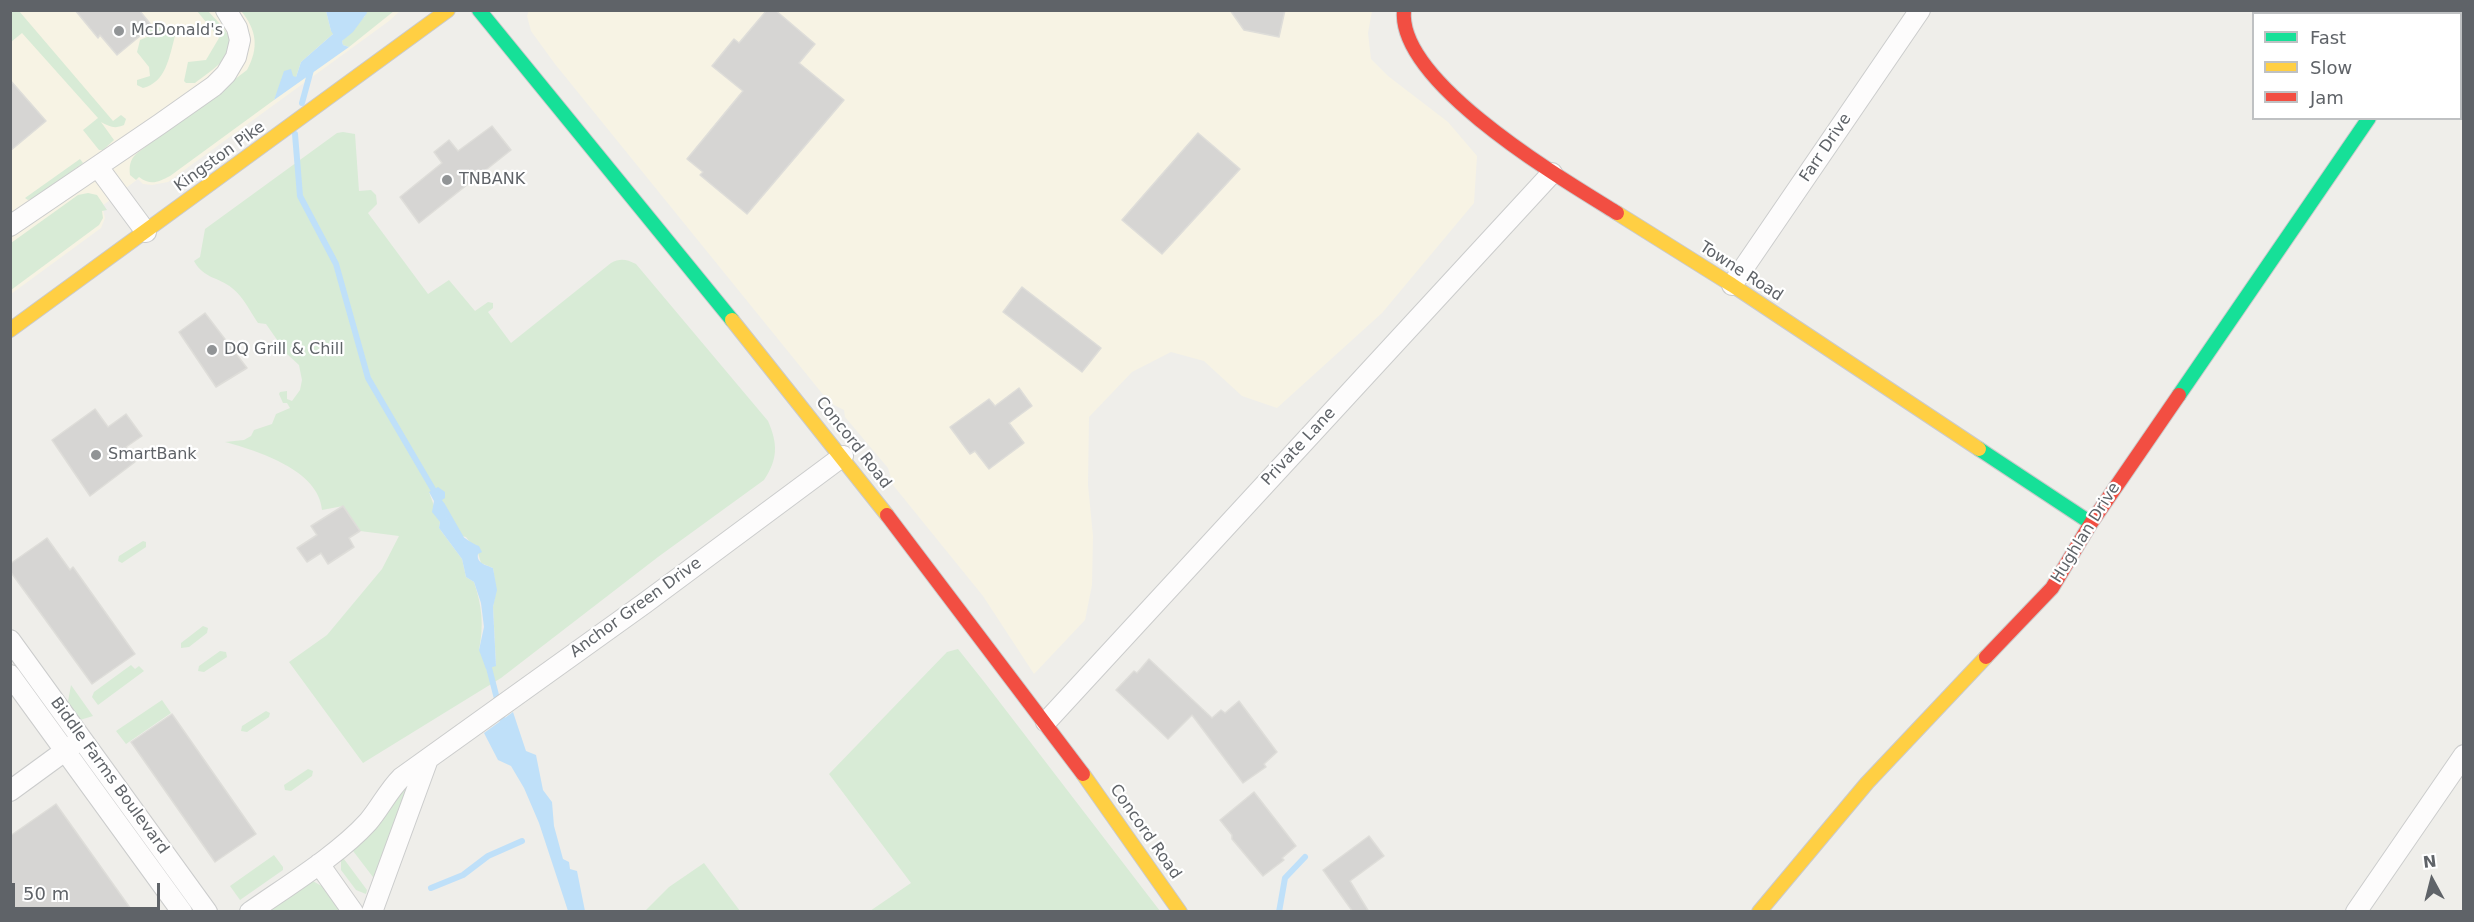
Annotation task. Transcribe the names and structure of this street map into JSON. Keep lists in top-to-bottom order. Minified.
{"streets":{"street":["Farr Drive","Kingston Pike","Towne Road","Concord Road","Private Lane","Hughlan Drive","Anchor Green Drive","Biddle Farms Boulevard"]},"crossings":[["Farr Drive","Towne Road"],["Towne Road","Private Lane"],["Towne Road","Hughlan Drive"],["Concord Road","Private Lane"],["Concord Road","Anchor Green Drive"]],"places":["McDonald's","TNBANK","DQ Grill & Chill","SmartBank"],"legend":["Fast","Slow","Jam"],"scale_bar":"50 m","north":"top"}
